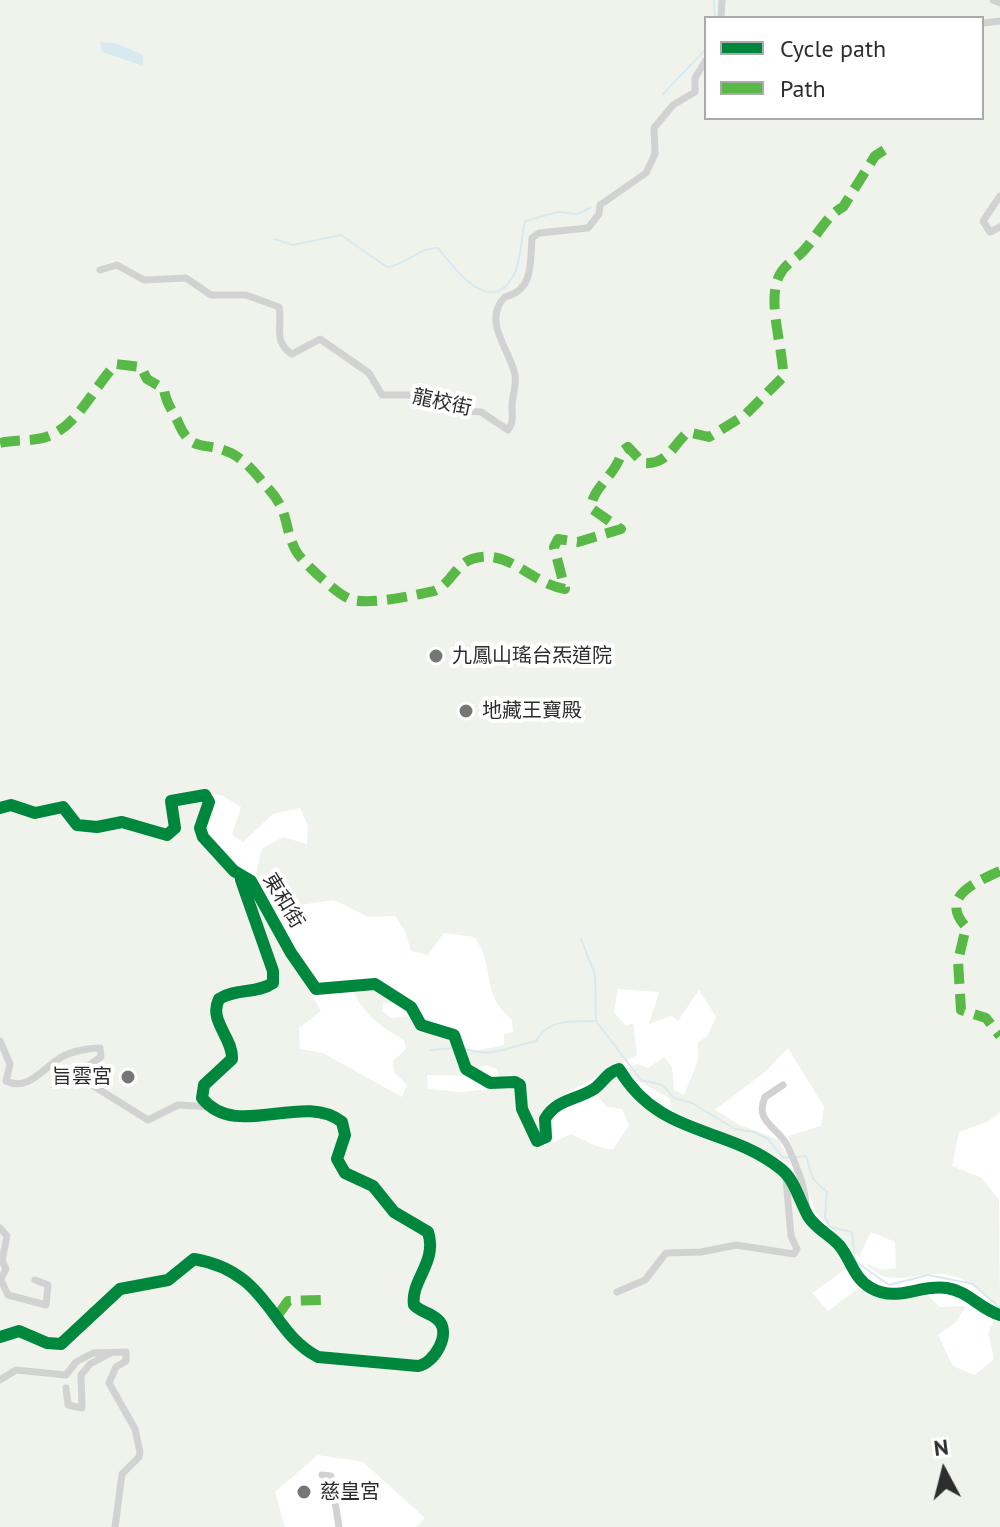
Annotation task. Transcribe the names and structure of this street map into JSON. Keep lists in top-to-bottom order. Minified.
{"streets":{"street":["龍校街","東和街"]},"places":["九鳳山瑤台炁道院","地藏王寶殿","旨雲宮","慈皇宮"],"legend":["Cycle path","Path"],"north":"top"}
